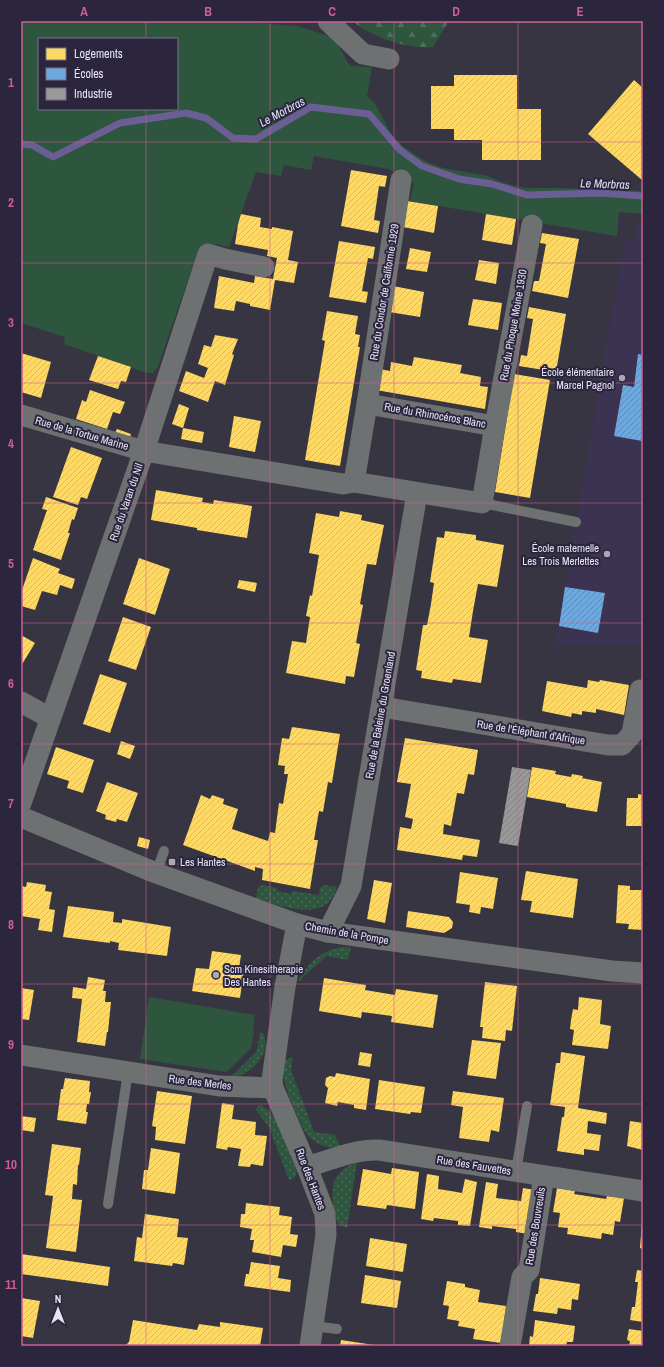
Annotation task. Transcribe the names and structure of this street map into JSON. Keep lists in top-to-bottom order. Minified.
{"streets":{"street":["Rue du Condor de Californie 1929","Rue du Phoque Moine 1930","Rue du Rhinocéros Blanc","Rue de la Tortue Marine","Rue du Varan du Nil","Rue de la Baleine du Groenland","Rue de l'Éléphant d'Afrique","Chemin de la Pompe","Rue des Merles","Rue des Fauvettes","Rue des Hantes","Rue des Bouvreuils"]},"crossings":[["Rue du Condor de Californie 1929","Rue du Rhinocéros Blanc"],["Rue du Phoque Moine 1930","Rue du Rhinocéros Blanc"],["Rue de la Tortue Marine","Rue du Varan du Nil"],["Rue de la Baleine du Groenland","Rue de l'Éléphant d'Afrique"],["Rue de la Baleine du Groenland","Chemin de la Pompe"],["Rue des Merles","Rue des Hantes"],["Rue des Fauvettes","Rue des Hantes"],["Rue des Fauvettes","Rue des Bouvreuils"]],"water":["Le Morbras"],"places":{"other":["École élémentaire Marcel Pagnol","École maternelle Les Trois Merlettes","Scm Kinesitherapie Des Hantes"],"transit":["Les Hantes"]},"legend":["Logements","Écoles","Industrie"],"north":"top","grid":{"columns":["A","B","C","D","E"],"rows":["1","2","3","4","5","6","7","8","9","10","11"]}}
